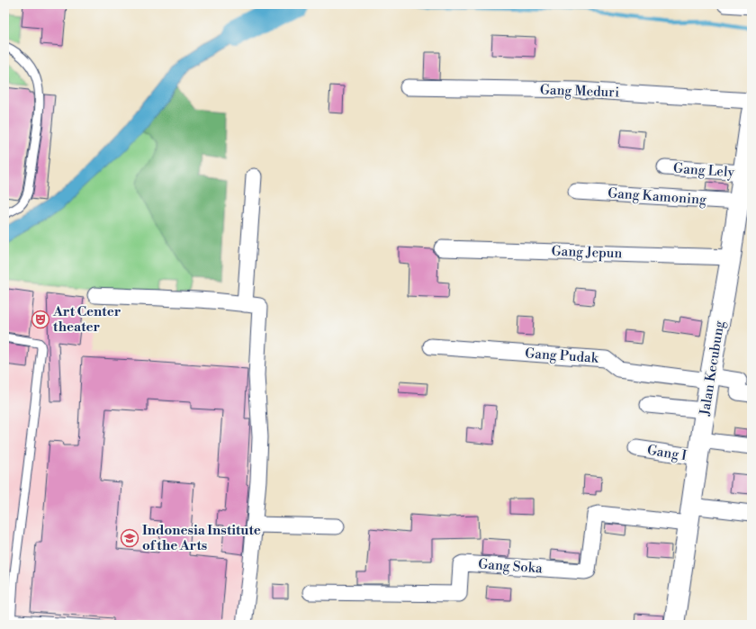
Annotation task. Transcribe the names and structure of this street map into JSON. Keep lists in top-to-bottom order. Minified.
{"streets":{"street":["Gang Meduri","Gang Lely","Gang Kamoning","Gang Jepun","Gang Pudak","Jalan Kecubung","Gang I","Gang Soka"]},"crossings":[["Gang Lely","Jalan Kecubung"],["Gang Kamoning","Jalan Kecubung"],["Gang Jepun","Jalan Kecubung"],["Gang Pudak","Jalan Kecubung"],["Jalan Kecubung","Gang I"],["Jalan Kecubung","Gang Soka"]],"places":{"theatre":["Art Center theater"],"school or university":["Indonesia Institute of the Arts"]}}
